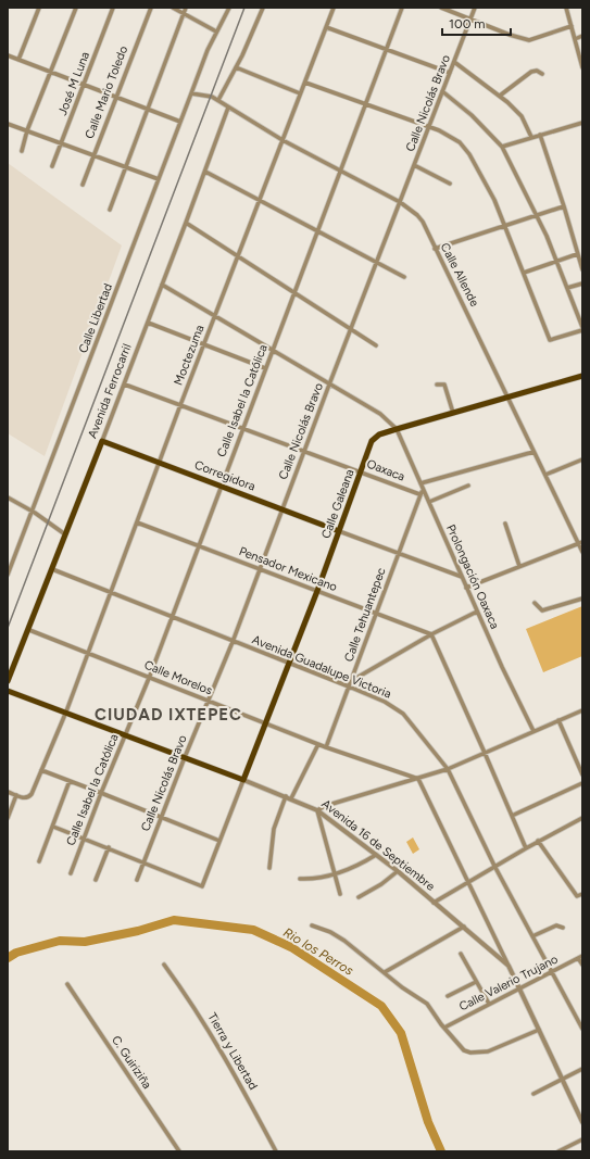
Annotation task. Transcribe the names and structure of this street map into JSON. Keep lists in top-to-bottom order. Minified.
{"streets":{"main road":["Avenida Ferrocarril","Corregidora","Calle Galeana","Avenida 16 de Septiembre"],"street":["José M Luna","Calle Mario Toledo","Calle Nicolás Bravo","Calle Allende","Calle Libertad","Moctezuma","Calle Isabel la Católica","Oaxaca","Pensador Mexicano","Prolongación Oaxaca","Calle Tehuantepec","Avenida Guadalupe Victoria","Calle Morelos","Calle Valerio Trujano","Tierra y Libertad","C. Guiriziña"]},"crossings":[["Calle Nicolás Bravo","Calle Allende"],["Calle Nicolás Bravo","Oaxaca"],["Calle Nicolás Bravo","Corregidora"],["Calle Nicolás Bravo","Pensador Mexicano"],["Calle Nicolás Bravo","Avenida Guadalupe Victoria"],["Calle Nicolás Bravo","Calle Morelos"],["Calle Nicolás Bravo","Avenida 16 de Septiembre"],["Calle Allende","Moctezuma"],["Calle Allende","Avenida Ferrocarril"],["Calle Allende","Calle Isabel la Católica"],["Calle Allende","Calle Galeana"],["Moctezuma","Oaxaca"],["Moctezuma","Corregidora"],["Moctezuma","Pensador Mexicano"],["Moctezuma","Avenida Guadalupe Victoria"],["Moctezuma","Calle Morelos"],["Moctezuma","Avenida 16 de Septiembre"],["Avenida Ferrocarril","Oaxaca"],["Avenida Ferrocarril","Corregidora"],["Avenida Ferrocarril","Avenida Guadalupe Victoria"],["Avenida Ferrocarril","Calle Morelos"],["Calle Isabel la Católica","Oaxaca"],["Calle Isabel la Católica","Corregidora"],["Calle Isabel la Católica","Pensador Mexicano"],["Calle Isabel la Católica","Avenida Guadalupe Victoria"],["Calle Isabel la Católica","Calle Morelos"],["Calle Isabel la Católica","Avenida 16 de Septiembre"],["Oaxaca","Calle Galeana"],["Oaxaca","Calle Tehuantepec"],["Corregidora","Calle Galeana"],["Calle Galeana","Pensador Mexicano"],["Calle Galeana","Prolongación Oaxaca"],["Calle Galeana","Avenida Guadalupe Victoria"],["Calle Galeana","Calle Morelos"],["Calle Galeana","Avenida 16 de Septiembre"],["Pensador Mexicano","Calle Tehuantepec"],["Prolongación Oaxaca","Calle Tehuantepec"],["Calle Tehuantepec","Avenida Guadalupe Victoria"],["Calle Tehuantepec","Calle Morelos"],["Avenida Guadalupe Victoria","Calle Valerio Trujano"],["Avenida 16 de Septiembre","Calle Valerio Trujano"]],"districts":["CIUDAD IXTEPEC"],"water":["Rio los Perros"],"scale_bar":"100 m"}
